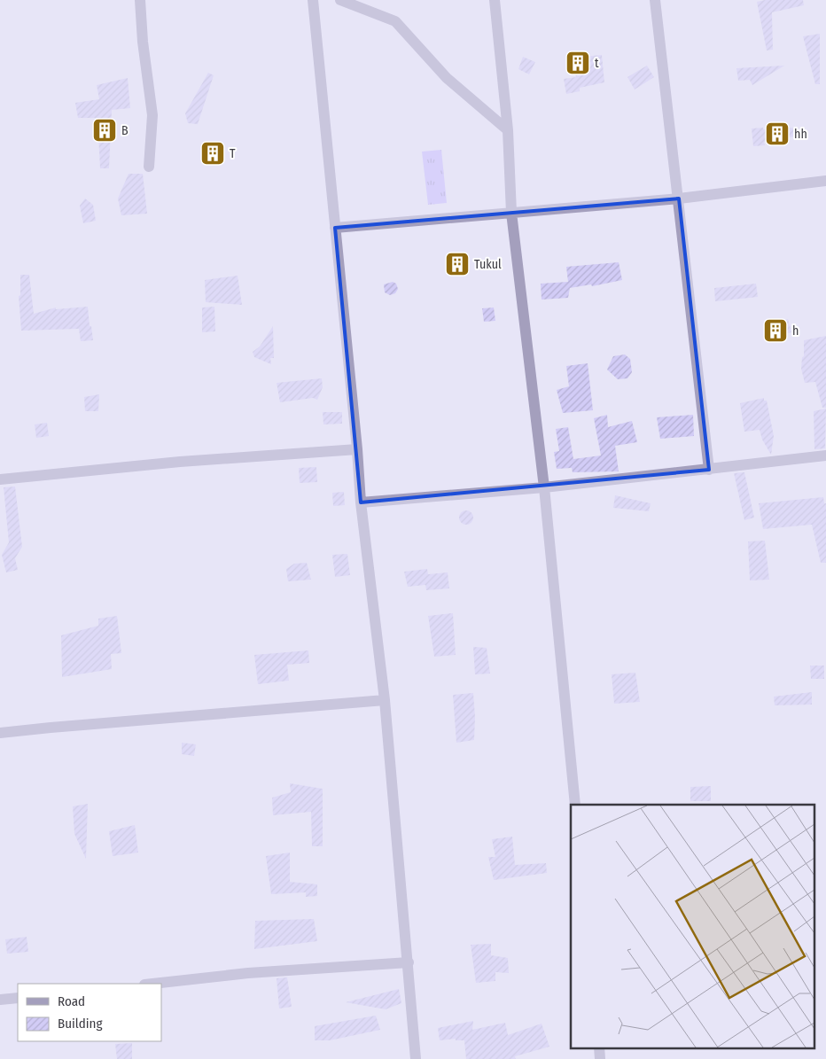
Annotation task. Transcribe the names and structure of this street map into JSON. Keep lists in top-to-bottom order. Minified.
{"places":{"building":["t","B","hh","T","Tukul","h"]},"legend":["Road","Building"]}
